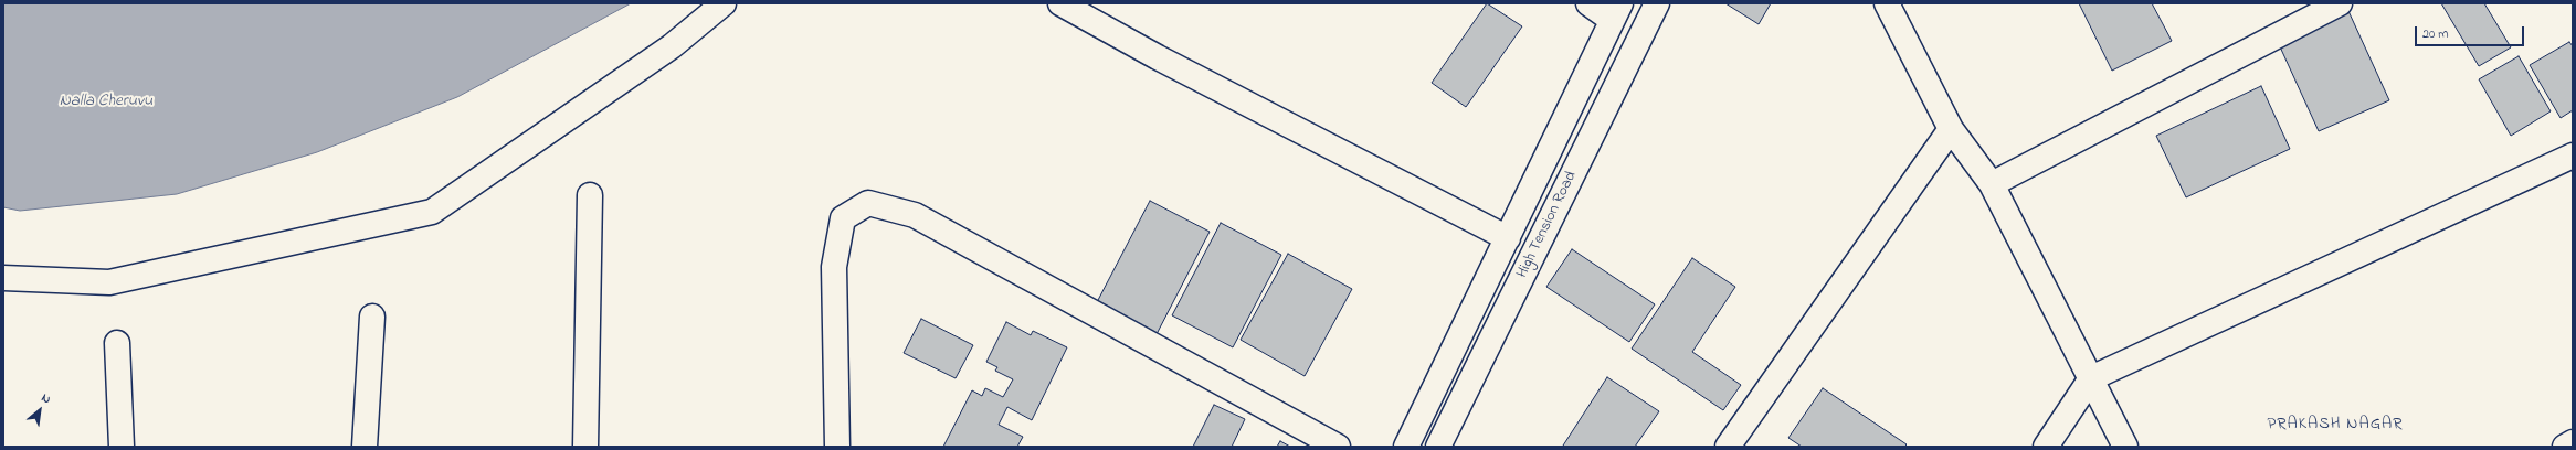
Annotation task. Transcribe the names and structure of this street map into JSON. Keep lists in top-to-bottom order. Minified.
{"streets":{"street":["High Tension Road"]},"districts":["PRAKASH NAGAR"],"water":["Nalla Cheruvu"],"scale_bar":"20 m","north":"top right"}
